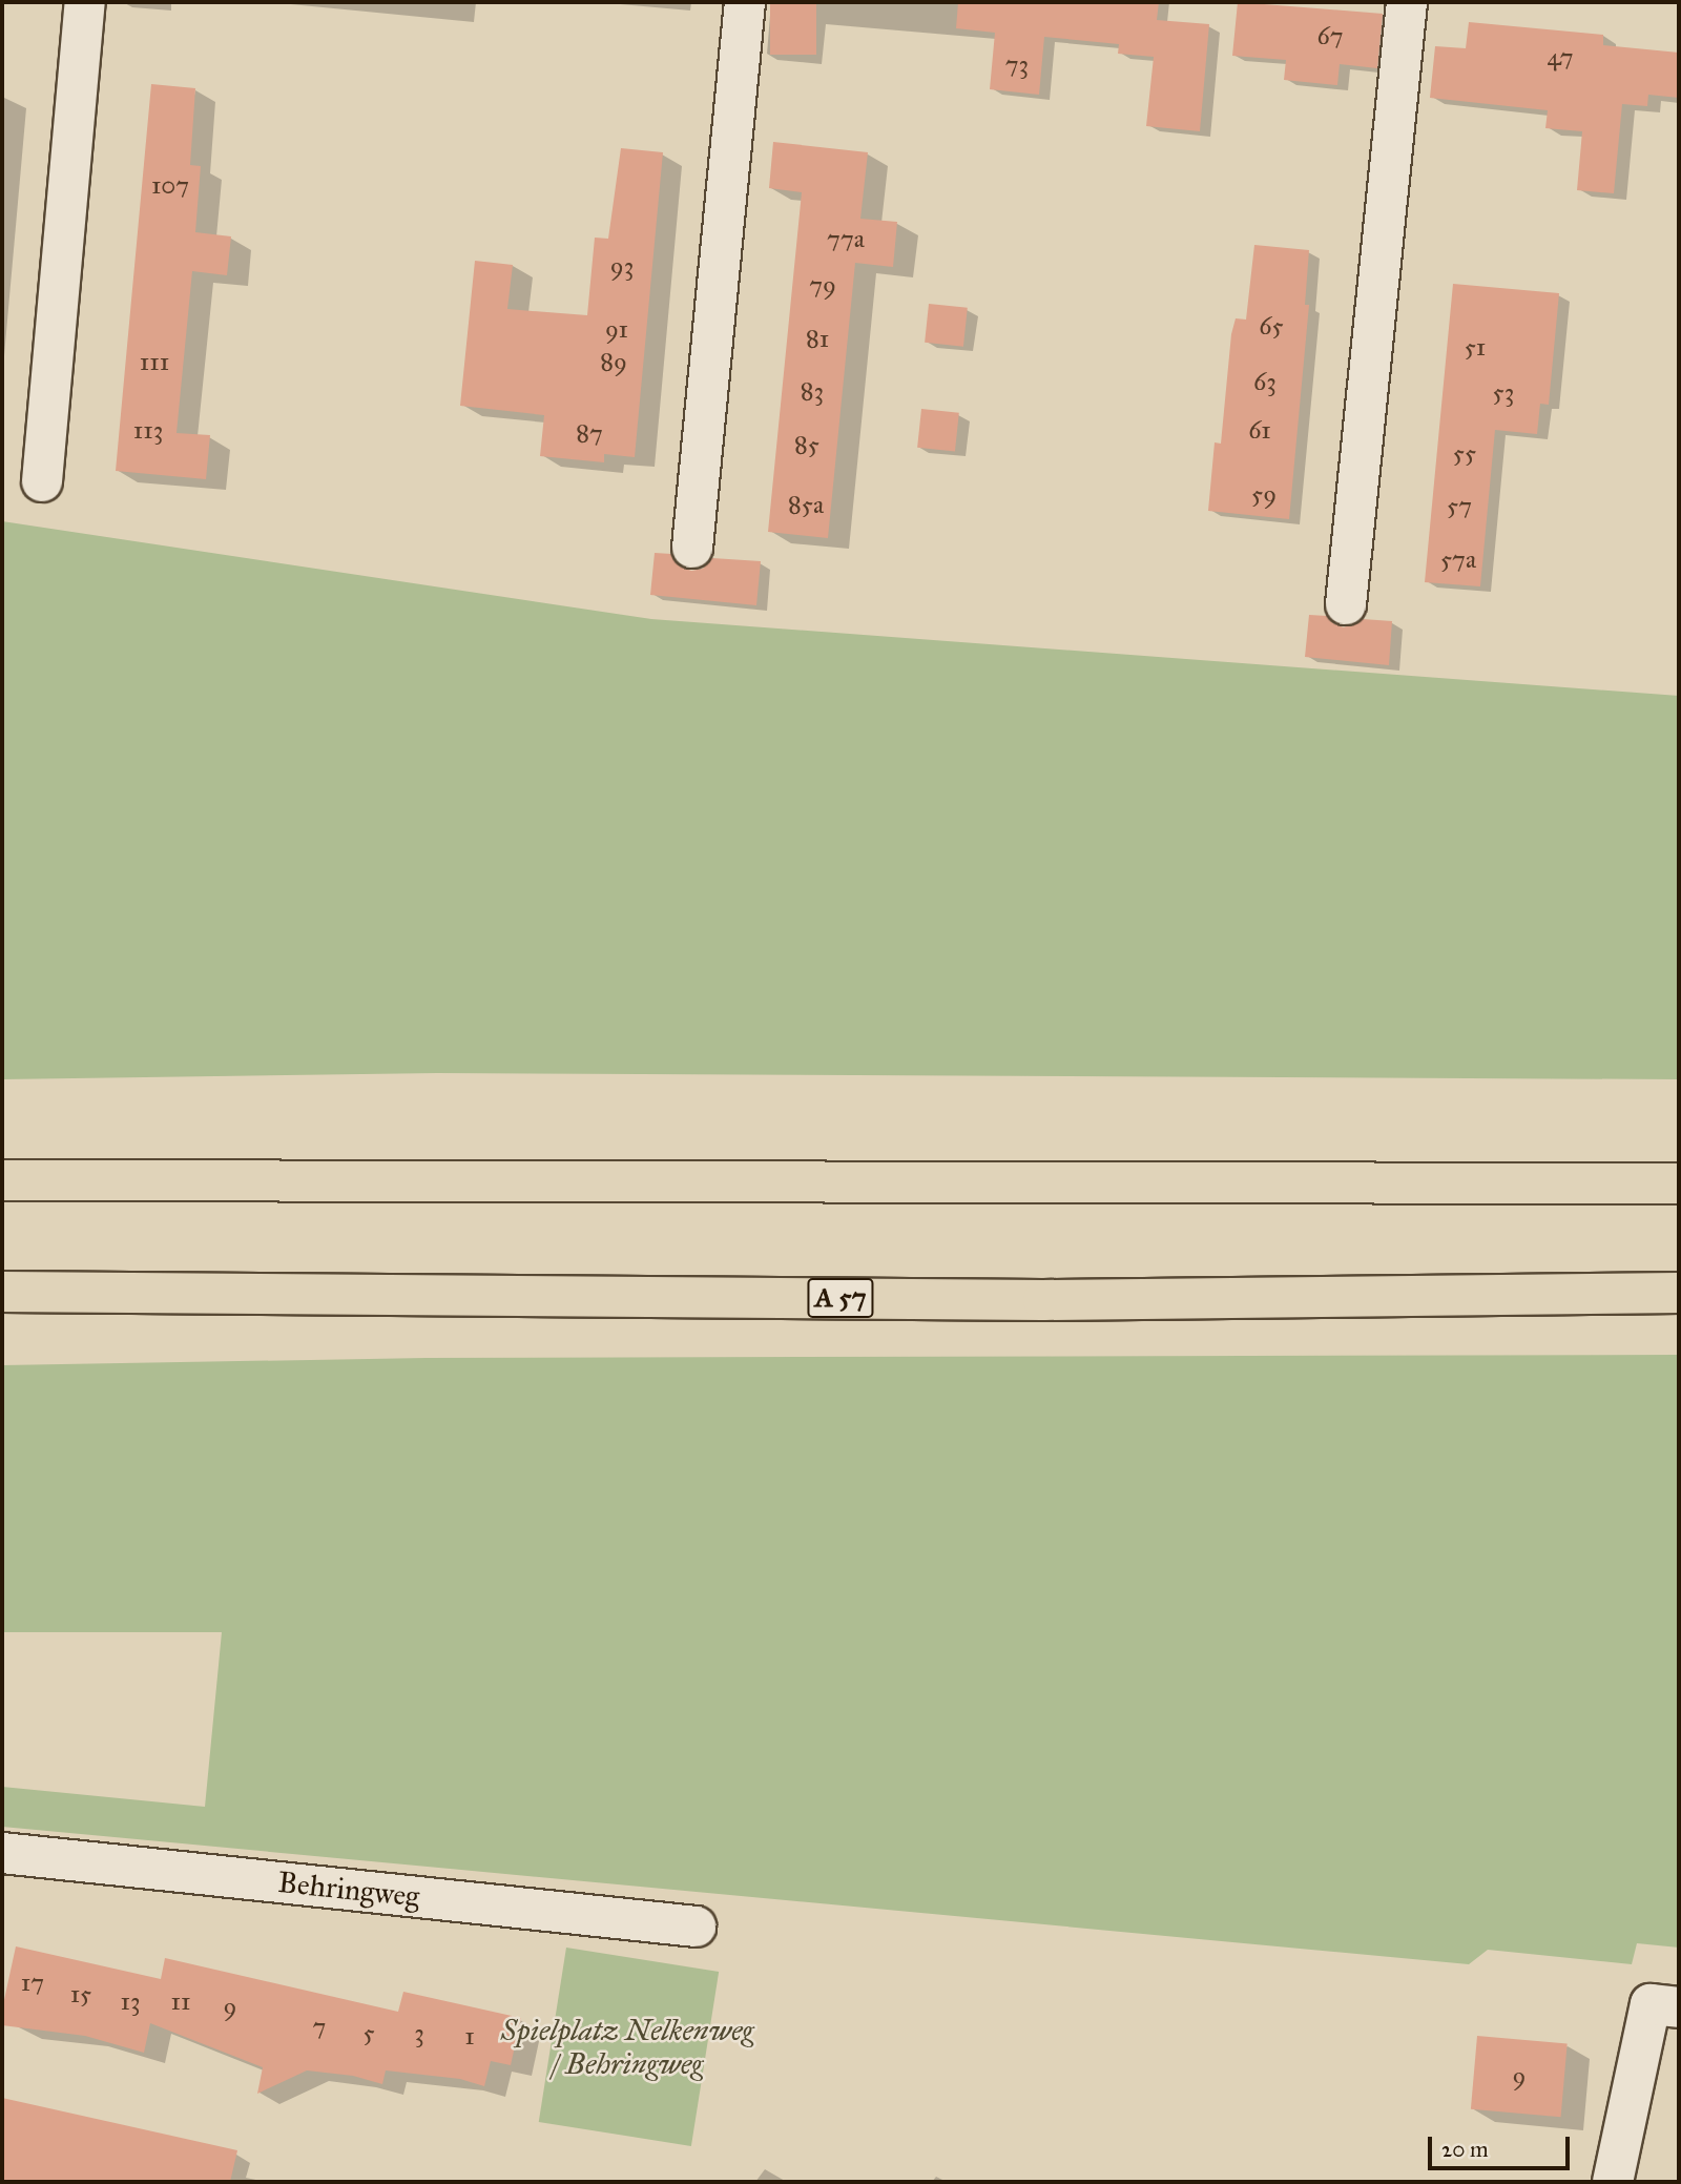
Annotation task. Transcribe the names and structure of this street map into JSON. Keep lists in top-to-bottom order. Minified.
{"streets":{"highway":["A 57"],"street":["Behringweg"]},"parks":["Spielplatz Nelkenweg / Behringweg"],"house_numbers":["67","47","73","107","77a","93","79","65","91","81","51","111","89","63","83","53","113","61","87","85","55","59","85a","57","57a","17","15","13","11","9","7","5","3","1","9"],"scale_bar":"20 m"}
